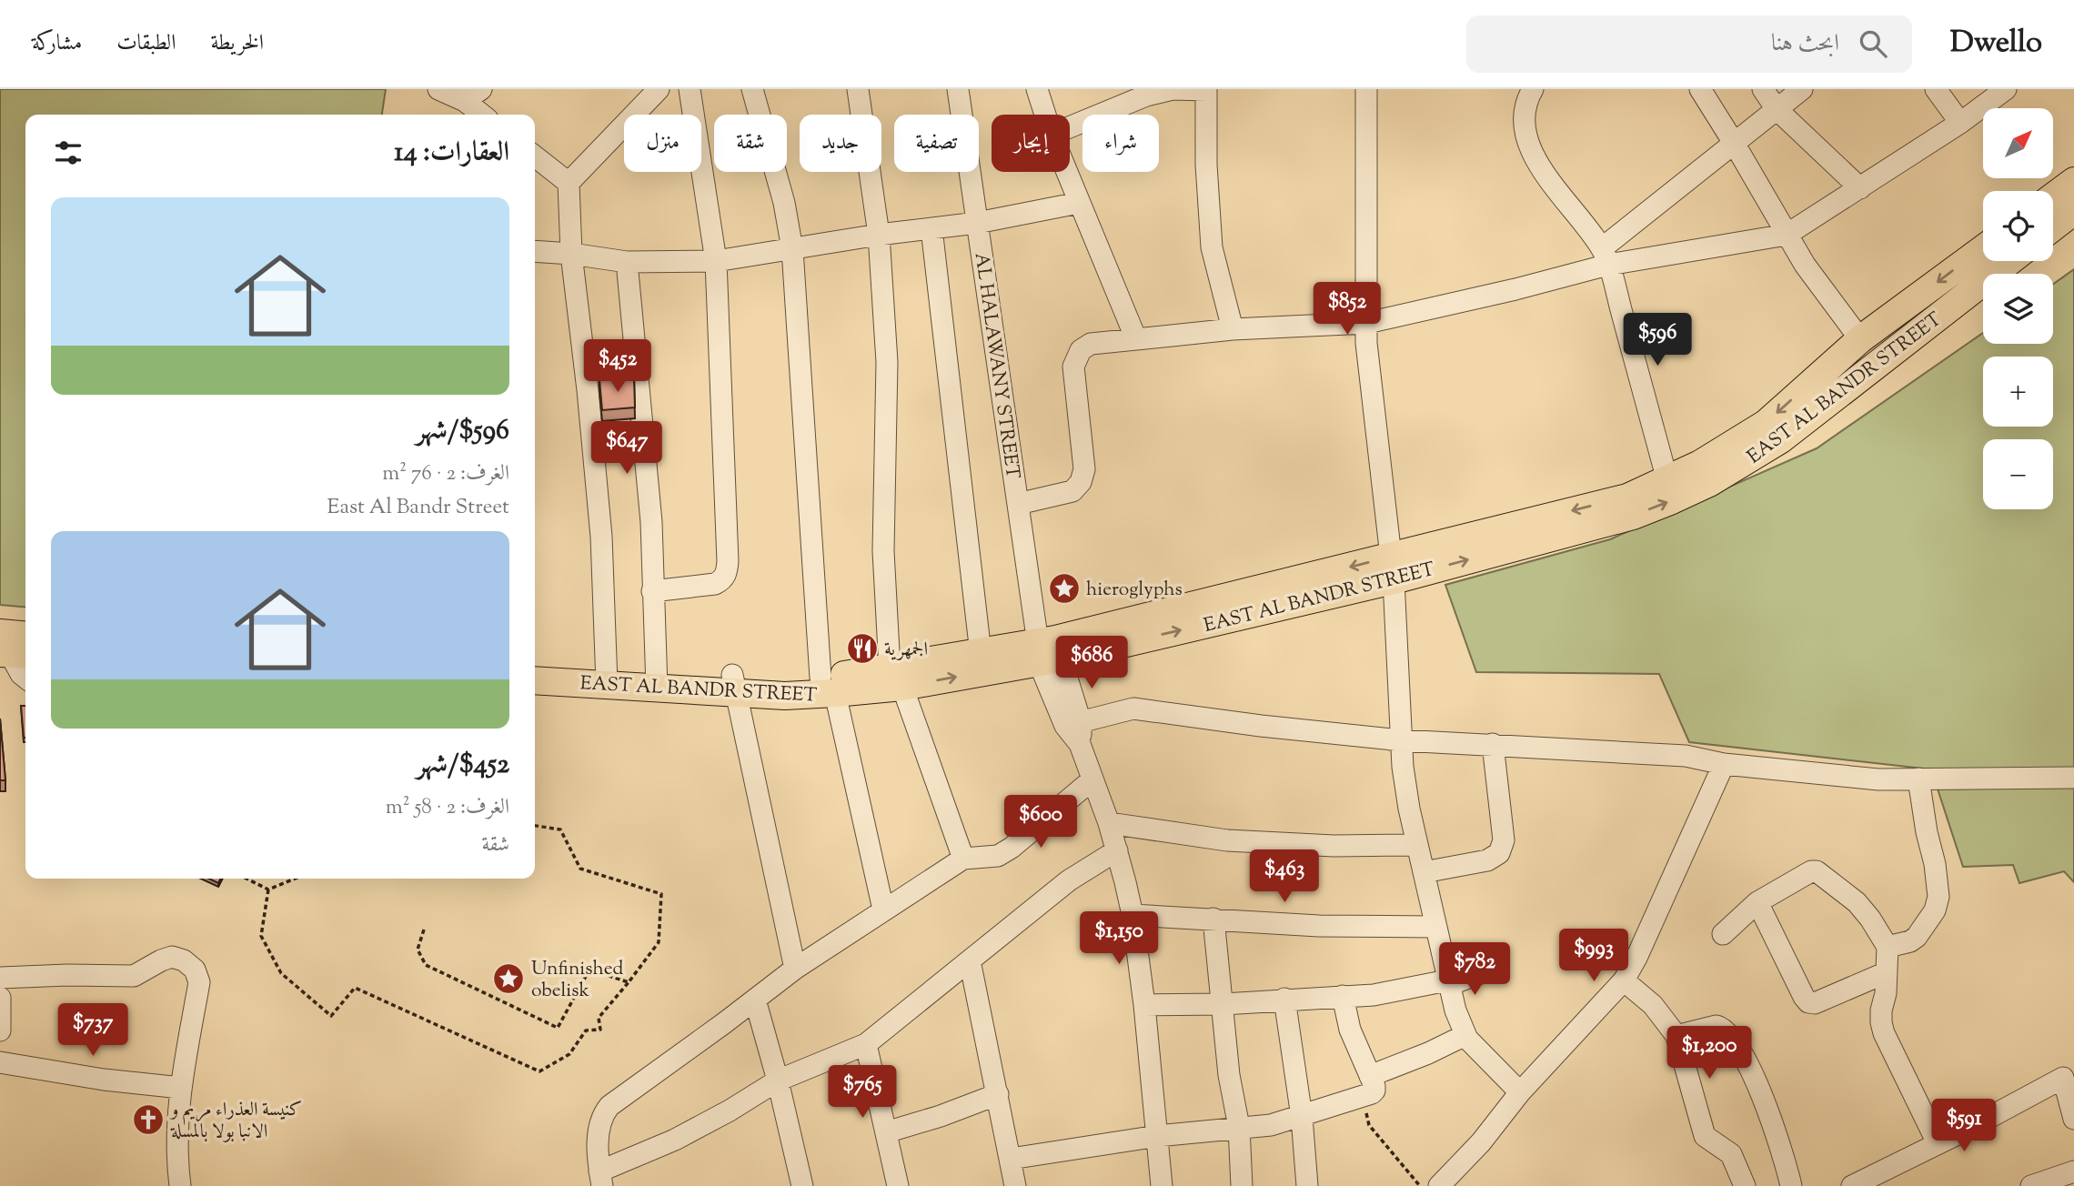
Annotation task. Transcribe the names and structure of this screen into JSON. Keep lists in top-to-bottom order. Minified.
{"streets":{"main road":["EAST AL BANDR STREET"],"street":["AL HALAWANY STREET"]},"crossings":[["AL HALAWANY STREET","EAST AL BANDR STREET"]],"places":{"place":["hieroglyphs","Unfinished obelisk"],"restaurant":["الجمهرية"],"church":["كنيسة العذراء مريم و الانبا بولا بالمسلة"]},"north":"top right","page":{"header":"Dwello","search":"ابحث هنا","nav":["الخريطة","الطبقات","مشاركة"],"map_buttons":["+","−"],"chip":["شراء","إيجار","تصفية","جديد","شقة","منزل"],"heading":"العقارات: 14","list":[{"name":"$596/شهر","note":"الغرف: 2 · 76 m² · East Al Bandr Street"},{"name":"$452/شهر","note":"الغرف: 2 · 58 m² · شقة"}],"price":["$852","$596","$452","$647","$686","$600","$463","$1,150","$993","$782","$737","$1,200","$765","$591"]}}
